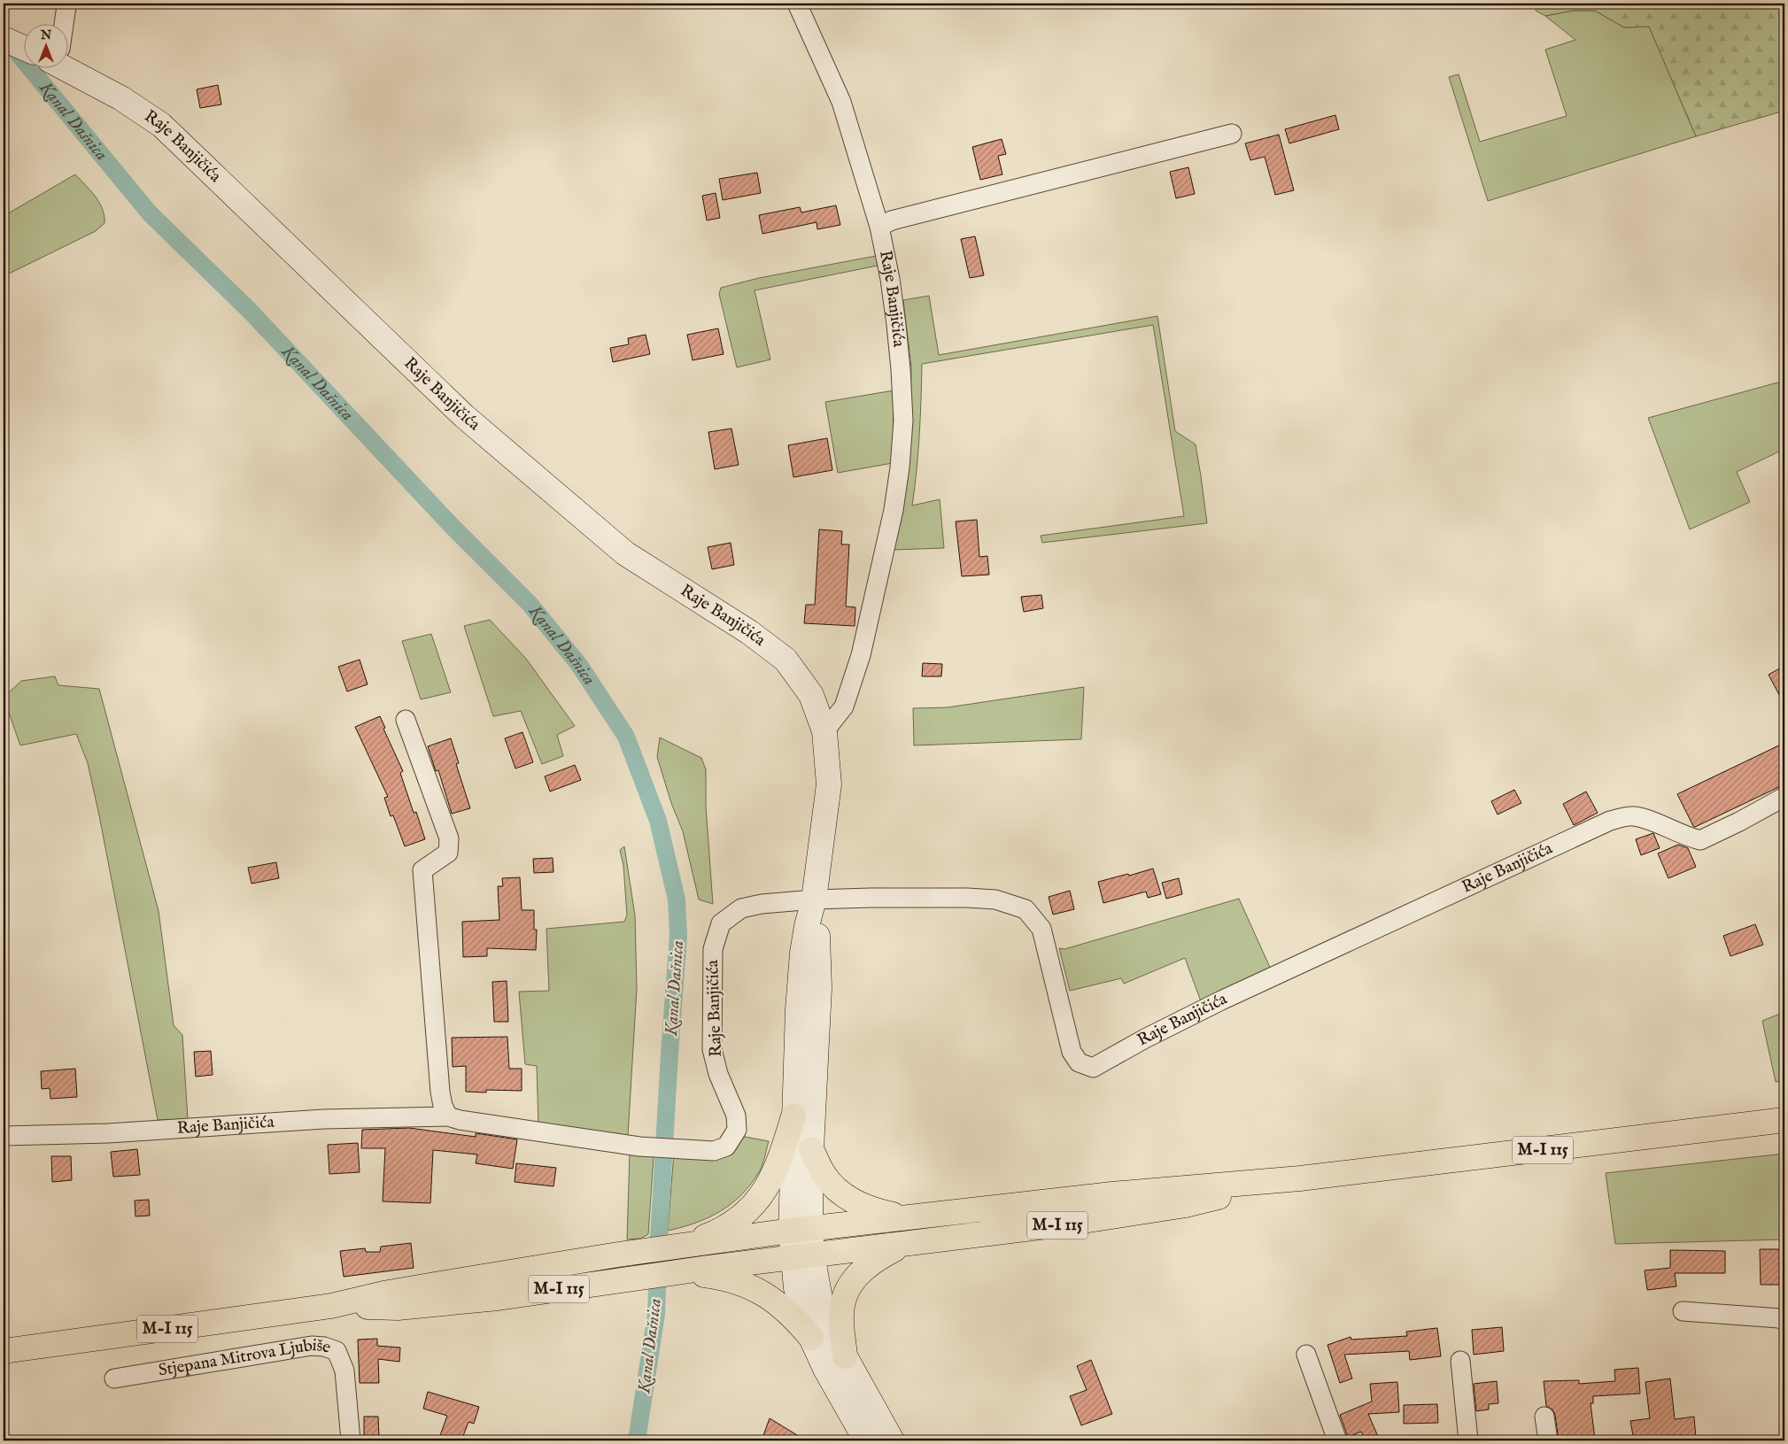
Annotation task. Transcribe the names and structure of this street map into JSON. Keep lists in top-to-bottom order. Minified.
{"streets":{"main road":["Raje Banjičića","M-I 115"],"street":["Stjepana Mitrova Ljubiše"]},"water":["Kanal Dašnica"],"north":"top"}
